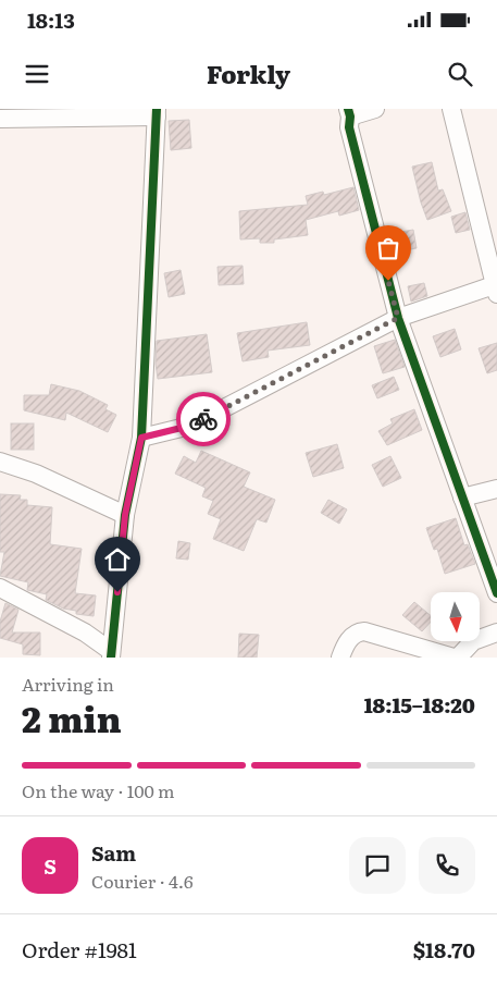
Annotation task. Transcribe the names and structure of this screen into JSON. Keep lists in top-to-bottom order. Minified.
{"north":"bottom","page":{"status":"18:13","header":"Forkly","heading":["2 min","Arriving in","18:15–18:20"],"panel":["Sam","Courier · 4.6","Order #1981","$18.70"],"bar":"On the way · 100 m","round":"S"}}
